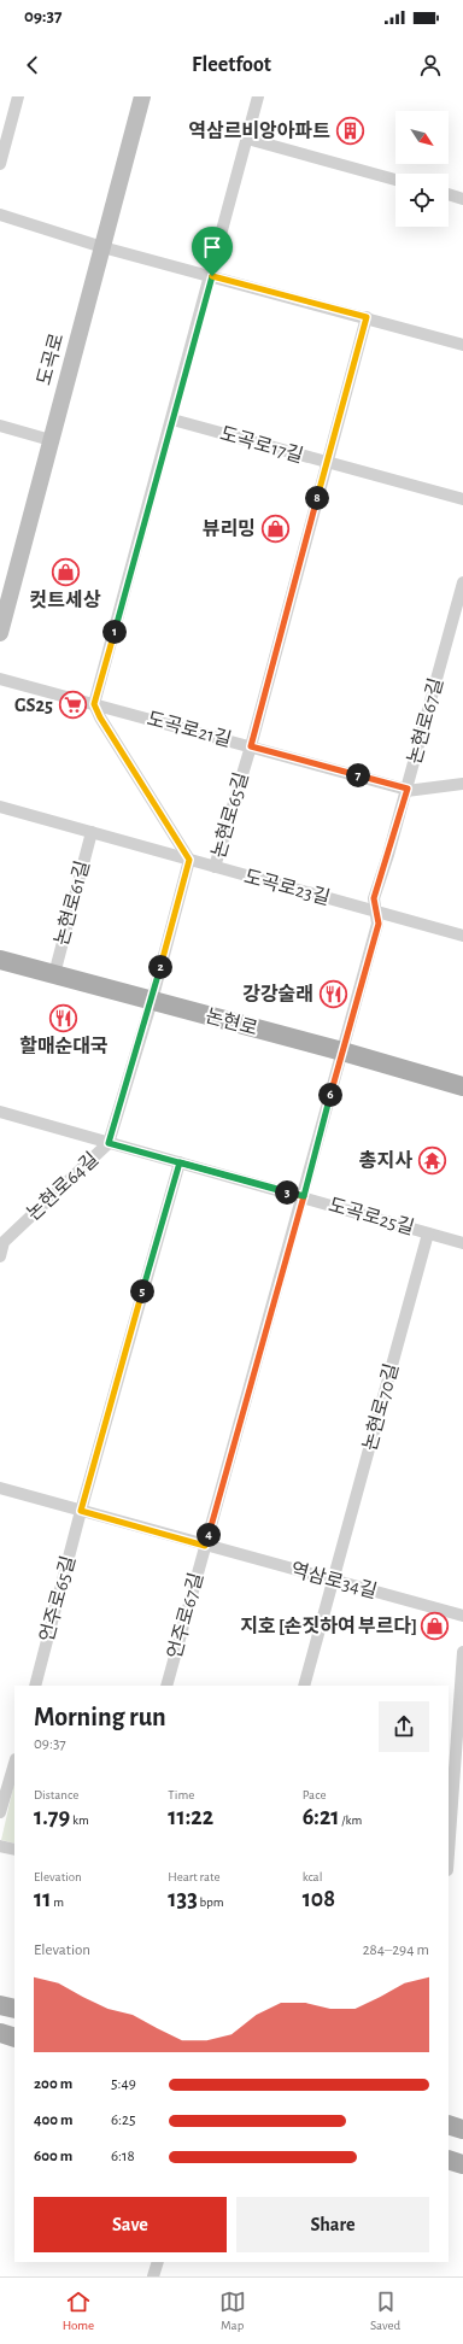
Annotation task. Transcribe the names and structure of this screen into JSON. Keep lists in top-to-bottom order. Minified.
{"streets":{"main road":["도곡로","논현로"],"street":["도곡로17길","논현로67길","도곡로21길","논현로65길","도곡로23길","논현로61길","논현로64길","도곡로25길","논현로70길","역삼로34길","언주로65길","언주로67길"]},"crossings":[["도곡로17길","논현로65길"],["논현로67길","도곡로21길"],["논현로67길","도곡로23길"],["논현로67길","논현로"],["논현로67길","도곡로25길"],["논현로67길","언주로67길"],["도곡로21길","논현로65길"],["논현로65길","도곡로23길"],["도곡로23길","논현로61길"],["도곡로23길","논현로64길"],["논현로61길","논현로"],["논현로","논현로64길"],["논현로64길","도곡로25길"],["도곡로25길","논현로70길"],["도곡로25길","언주로65길"],["도곡로25길","언주로67길"],["논현로70길","역삼로34길"],["역삼로34길","언주로65길"],["역삼로34길","언주로67길"]],"places":{"building":["역삼르비앙아파트"],"shop":["뷰리밍","컷트세상","지호 [손짓하여 부르다]"],"supermarket":["GS25"],"restaurant":["강강술래","할매순대국"],"temple":["총지사"]},"north":"bottom right","page":{"status":"09:37","header":"Fleetfoot","pins":["8","1","7","2","6","3","5","4"],"heading":["Morning run","09:37"],"stats":[["Distance","1.79 km"],["Time","11:22"],["Pace","6:21 /km"],["Elevation","11 m"],["Heart rate","133 bpm"],["kcal","108"]],"chart":["Elevation","284–294 m"],"list":[{"name":"200 m","note":"5:49"},{"name":"400 m","note":"6:25"},{"name":"600 m","note":"6:18"}],"buttons":["Save","Share"],"tabs":["Home","Map","Saved"]}}
